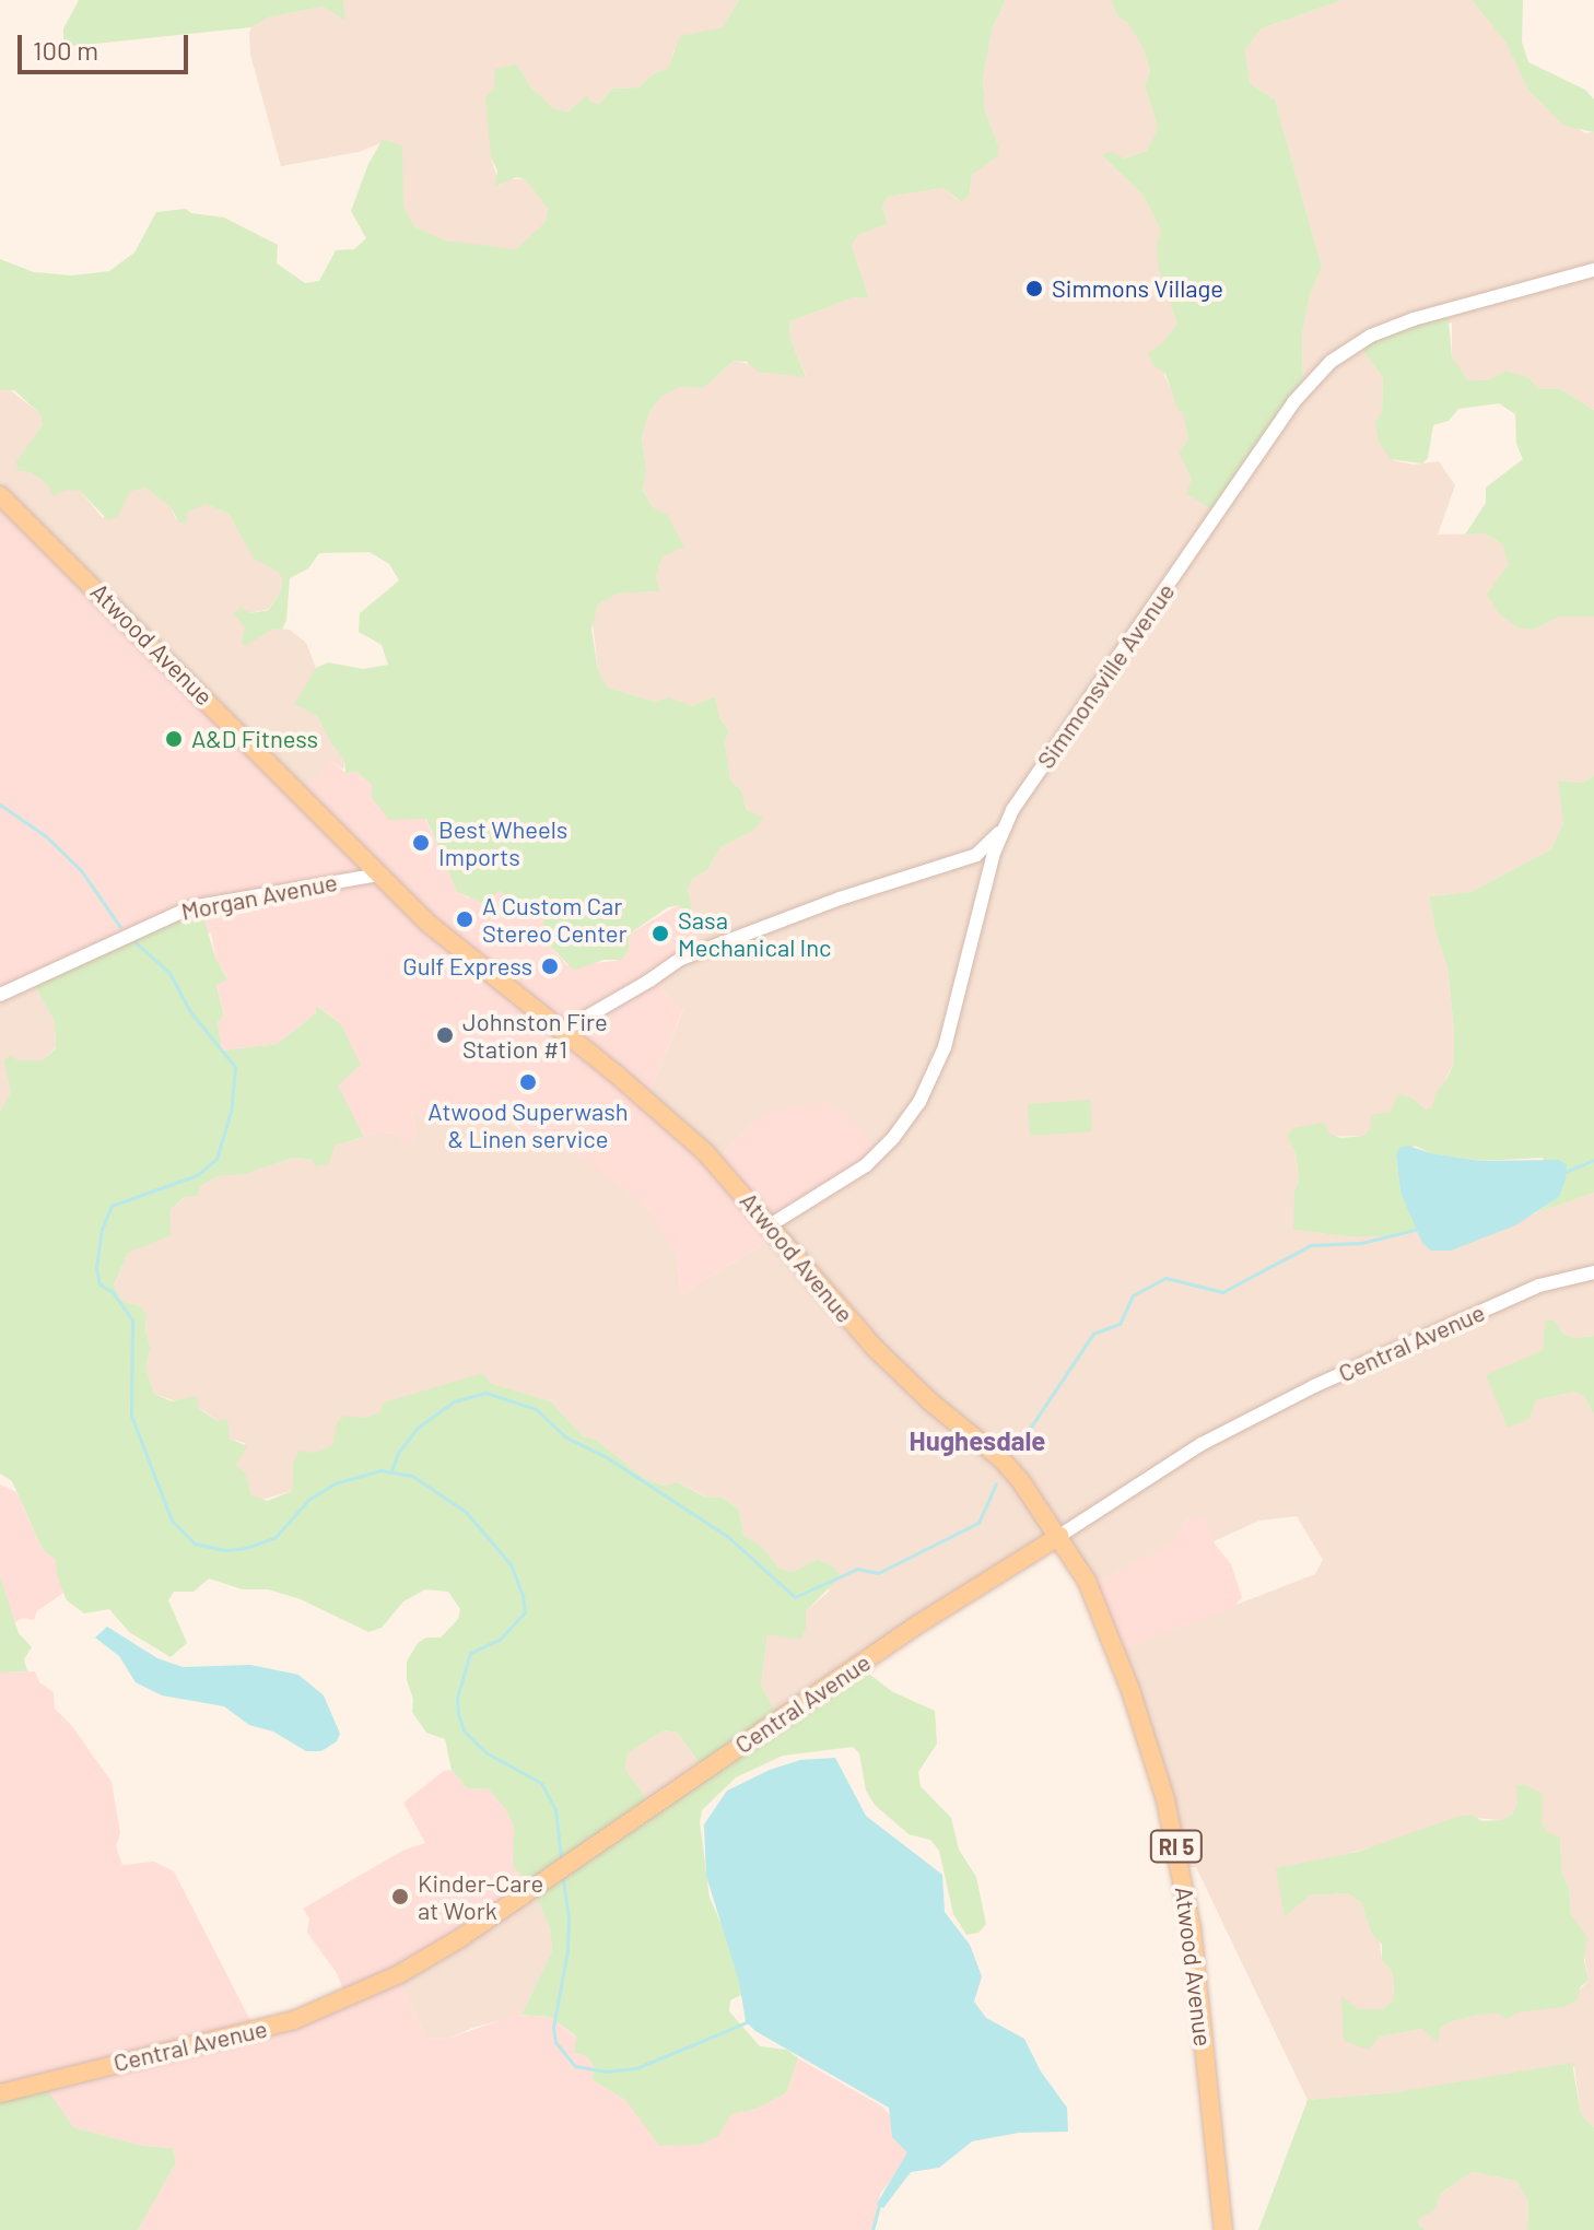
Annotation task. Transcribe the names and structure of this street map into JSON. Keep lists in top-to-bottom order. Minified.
{"streets":{"main road":["Atwood Avenue","Central Avenue","RI 5"],"street":["Simmonsville Avenue","Morgan Avenue"]},"crossings":[["Atwood Avenue","Simmonsville Avenue"],["Atwood Avenue","Morgan Avenue"],["Atwood Avenue","Central Avenue"]],"districts":["Hughesdale"],"places":["Simmons Village","A&D Fitness","Best Wheels Imports","A Custom Car Stereo Center","Sasa Mechanical Inc","Gulf Express","Johnston Fire Station #1","Atwood Superwash & Linen service","Kinder-Care at Work"],"scale_bar":"100 m"}
